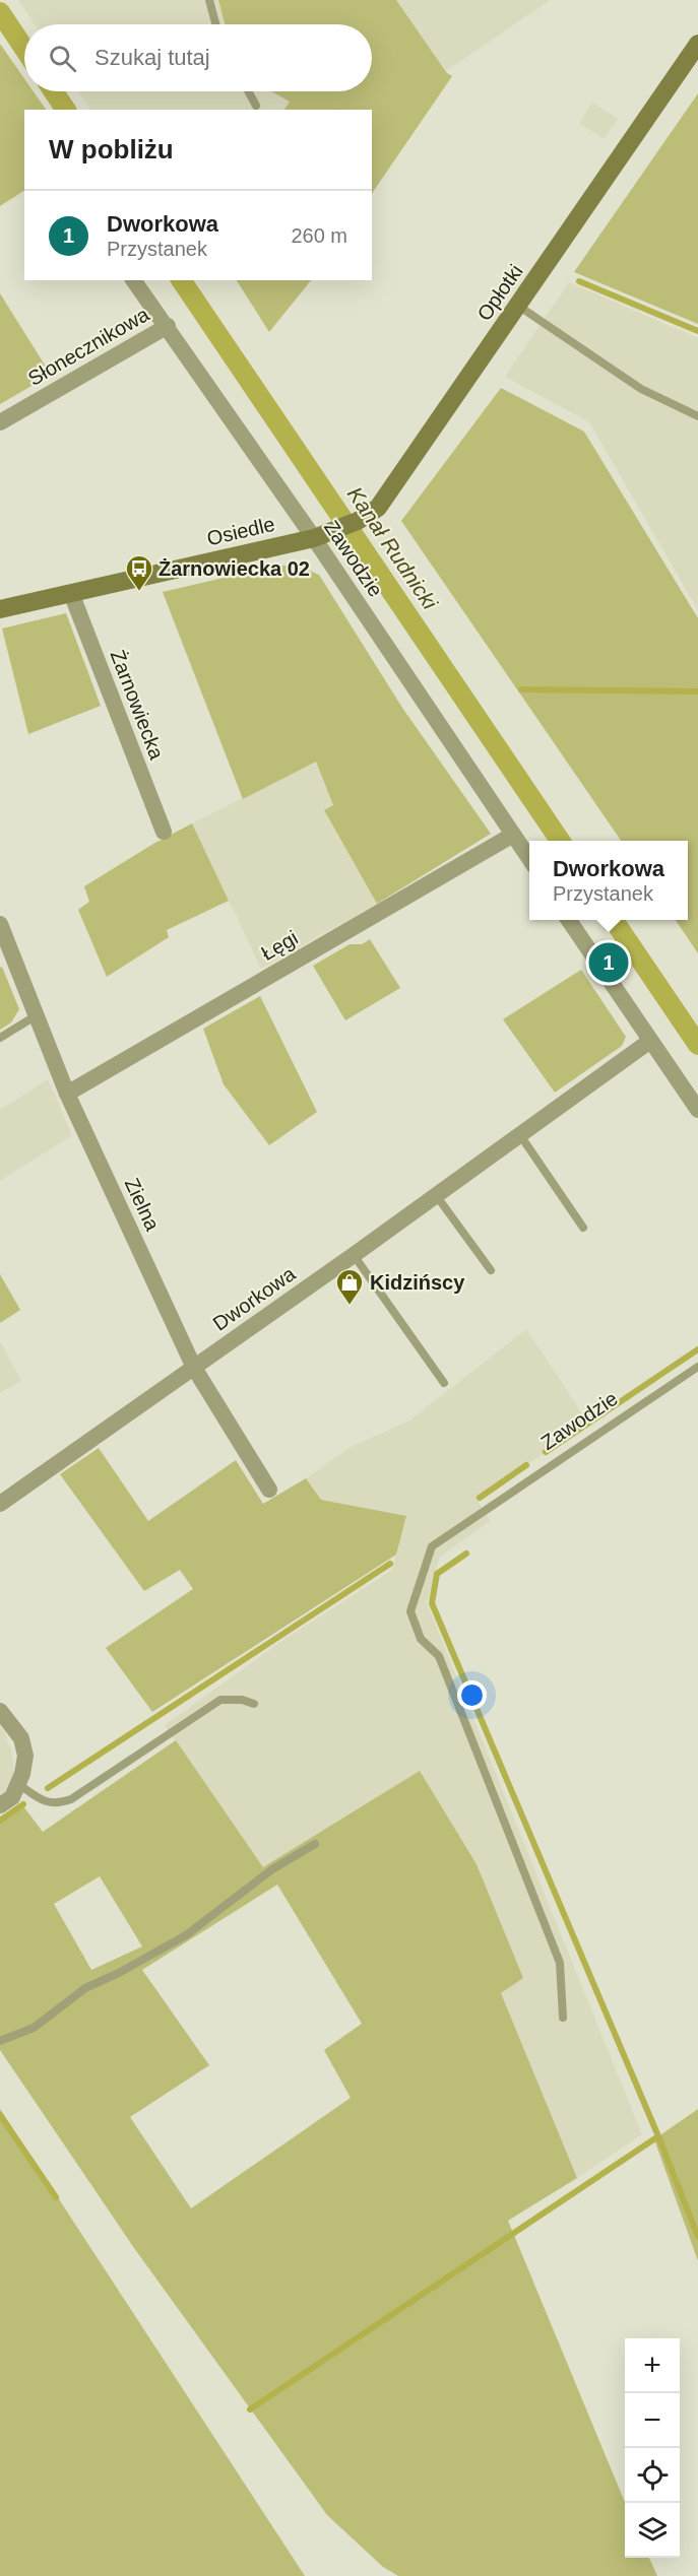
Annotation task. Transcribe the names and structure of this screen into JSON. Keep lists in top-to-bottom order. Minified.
{"streets":{"street":["Opłotki","Słonecznikowa","Osiedle","Zawodzie","Żarnowiecka","Łęgi","Zielna","Dworkowa"]},"crossings":[["Opłotki","Osiedle"],["Opłotki","Zawodzie"],["Słonecznikowa","Zawodzie"],["Osiedle","Zawodzie"],["Osiedle","Żarnowiecka"],["Zawodzie","Łęgi"],["Łęgi","Zielna"],["Zielna","Dworkowa"]],"water":["Kanał Rudnicki"],"places":{"bus stop":["Żarnowiecka 02"],"shop":["Kidzińscy"]},"page":{"search":"Szukaj tutaj","heading":"W pobliżu","list":[{"mark":"1","name":"Dworkowa","note":"Przystanek","value":"260 m"}],"popup":["Dworkowa","Przystanek"],"pins":"1","map_buttons":["+","−"]}}
